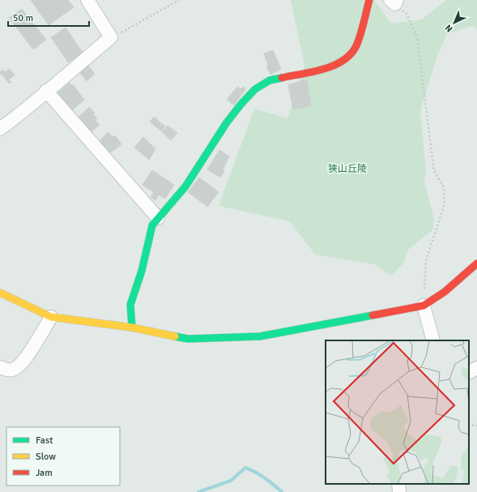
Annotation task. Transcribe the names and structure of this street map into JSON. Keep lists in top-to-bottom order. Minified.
{"parks":["狭山丘陵"],"legend":["Fast","Slow","Jam"],"scale_bar":"50 m","north":"bottom left"}
